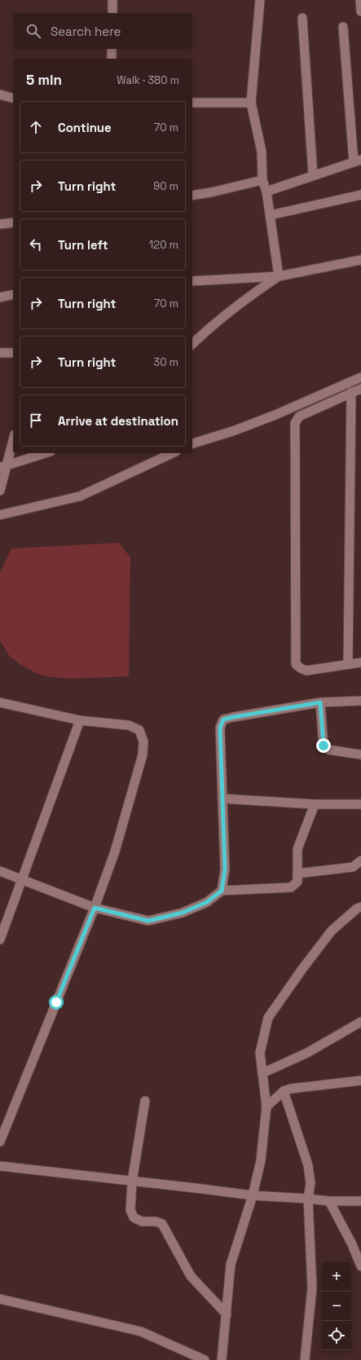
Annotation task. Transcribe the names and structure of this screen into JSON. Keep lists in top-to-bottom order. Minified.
{"page":{"search":"Search here","heading":["5 min","Walk · 380 m"],"list":[["Continue","70 m"],["Turn right","90 m"],["Turn left","120 m"],["Turn right","70 m"],["Turn right","30 m"],"Arrive at destination"],"map_buttons":["+","−"]}}
